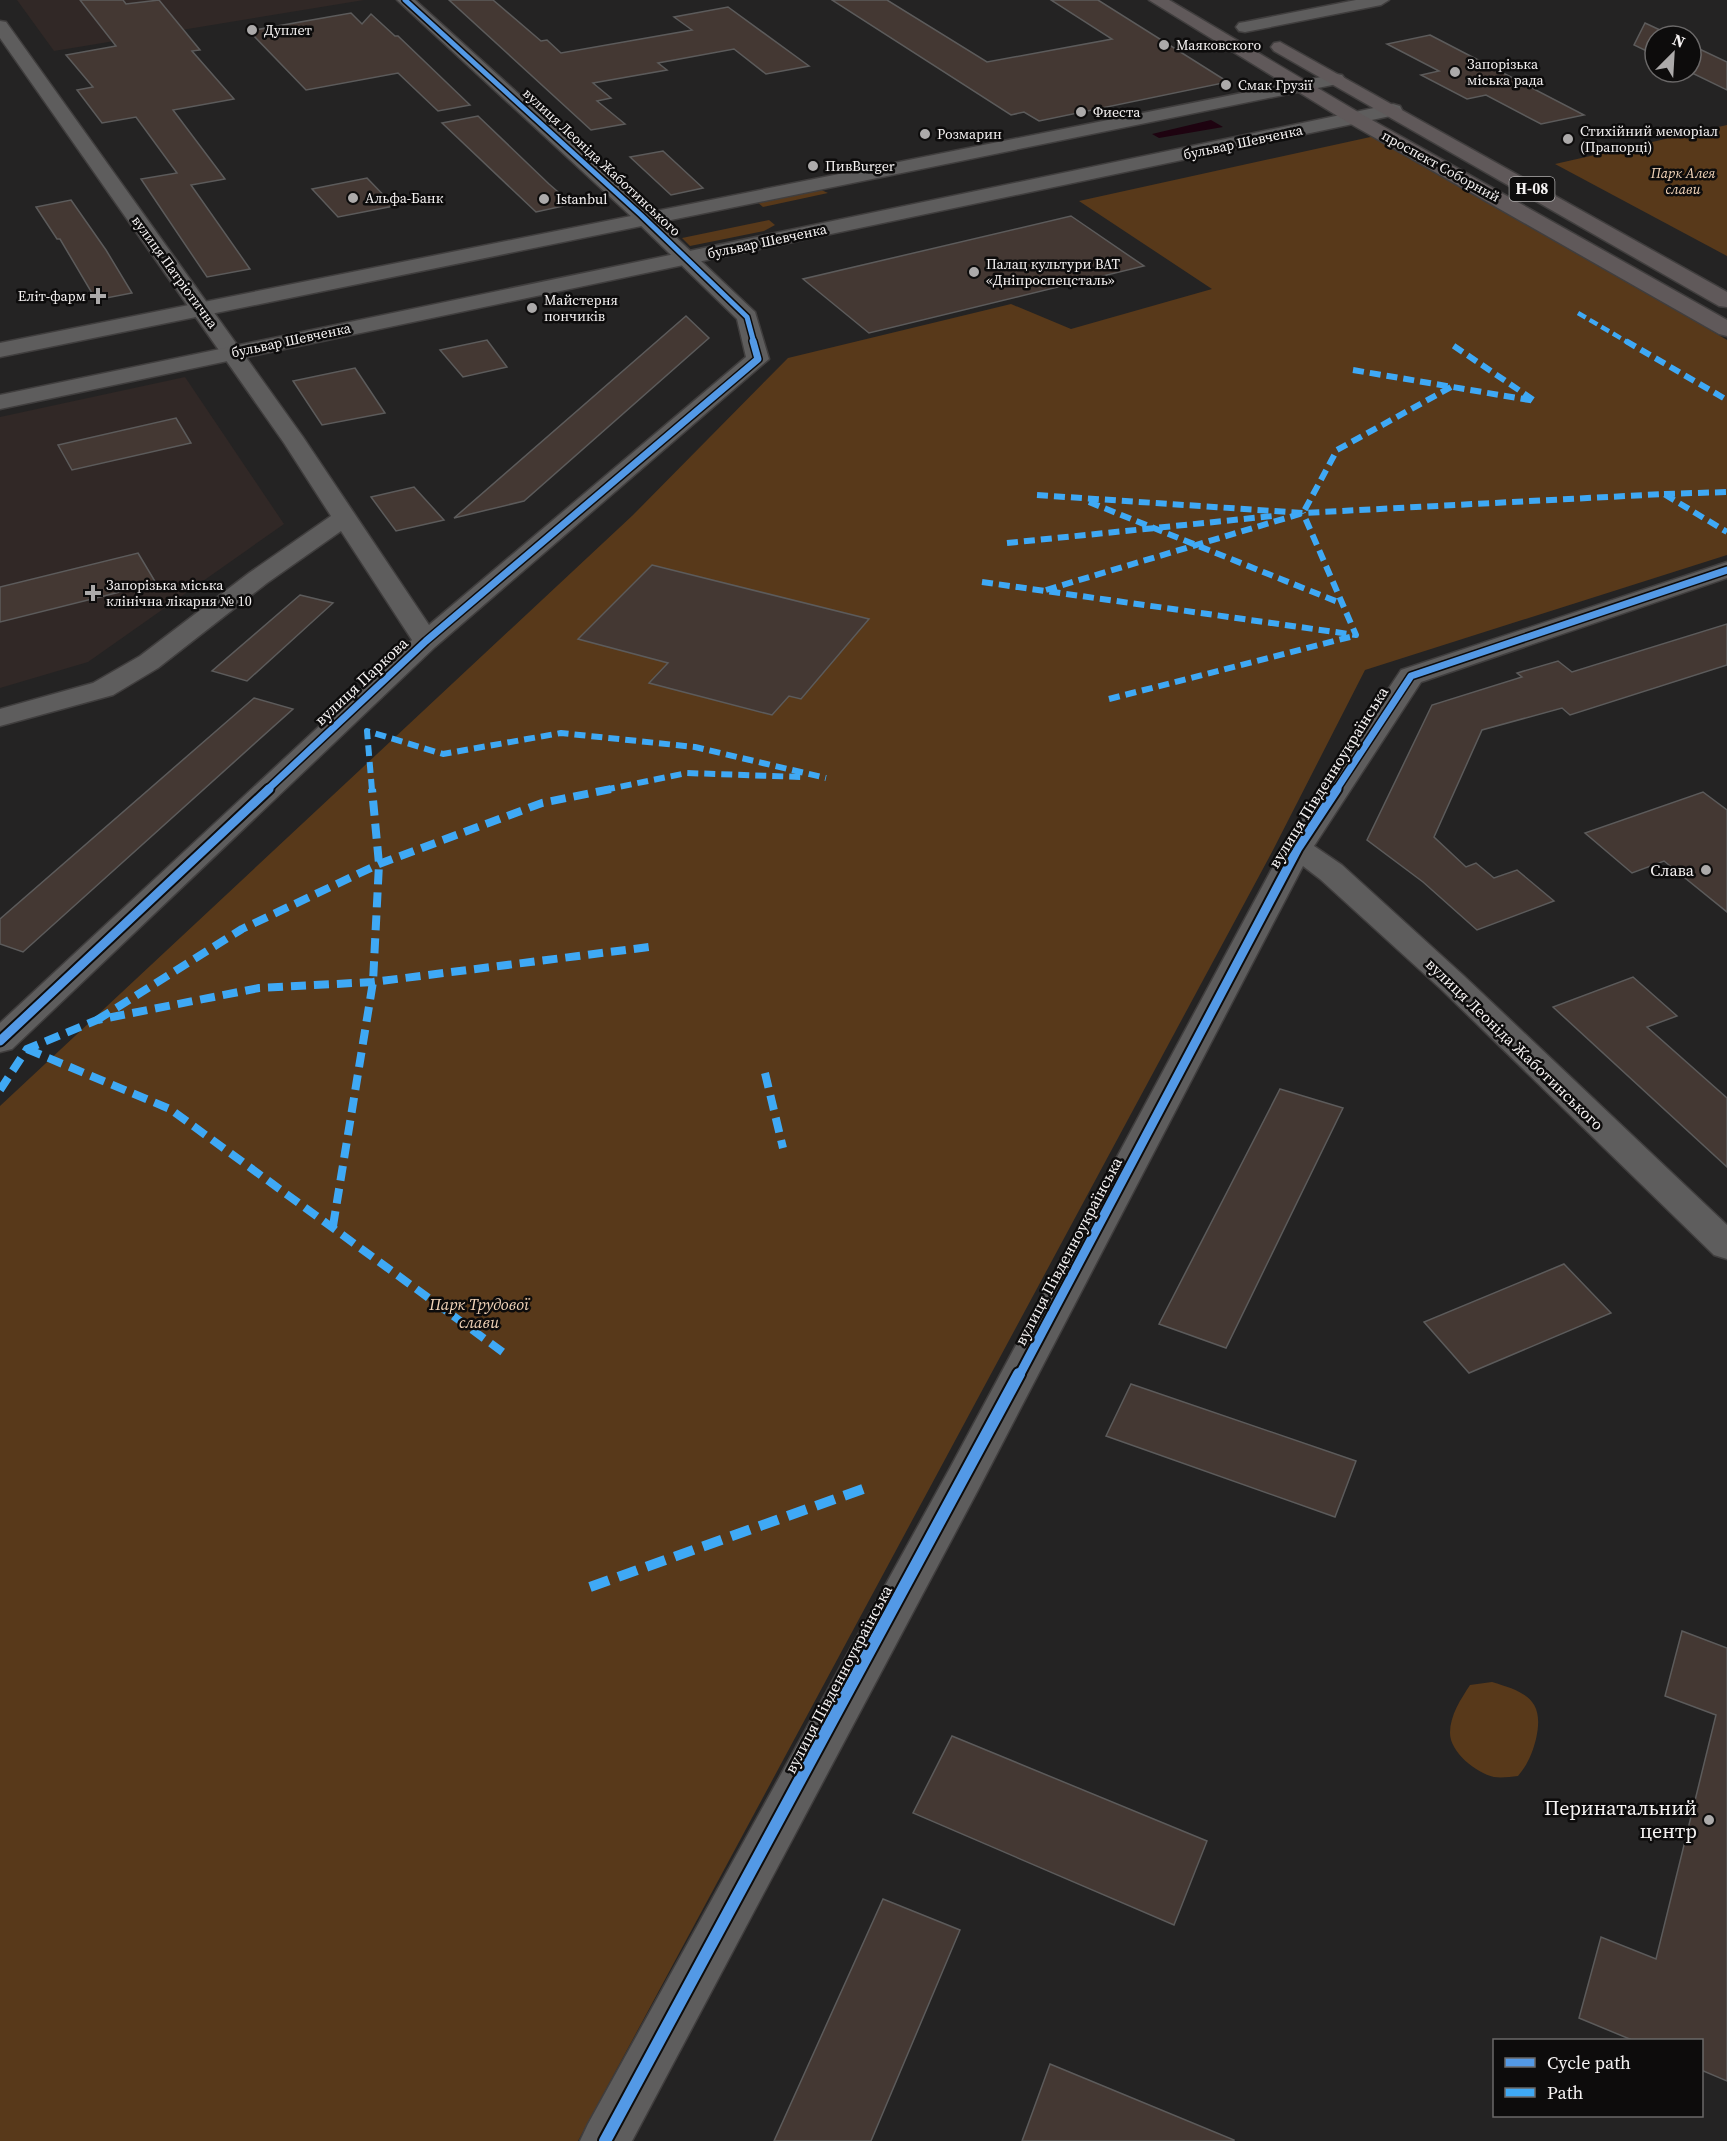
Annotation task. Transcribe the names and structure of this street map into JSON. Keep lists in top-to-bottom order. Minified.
{"streets":{"main road":["проспект Соборний","Н-08"],"street":["бульвар Шевченка","вулиця Леоніда Жаботинського","вулиця Патріотична","вулиця Паркова","вулиця Південноукраїнська"]},"crossings":[["бульвар Шевченка","вулиця Леоніда Жаботинського"],["бульвар Шевченка","проспект Соборний"],["бульвар Шевченка","вулиця Патріотична"],["вулиця Леоніда Жаботинського","вулиця Паркова"],["вулиця Леоніда Жаботинського","вулиця Південноукраїнська"],["вулиця Патріотична","вулиця Паркова"]],"parks":["Парк Алея слави","Парк Трудової слави"],"places":{"other":["Дуплет","Маяковского","Запорізька міська рада","Смак Грузії","Фиеста","Розмарин","Стихійний меморіал (Прапорці)","ПивBurger","Альфа-Банк","Istanbul","Палац культури ВАТ «Дніпроспецсталь»","Майстерня пончиків","Слава","Перинатальний центр"],"health":["Еліт-фарм","Запорізька міська клінічна лікарня № 10"]},"legend":["Cycle path","Path"],"north":"top right"}
